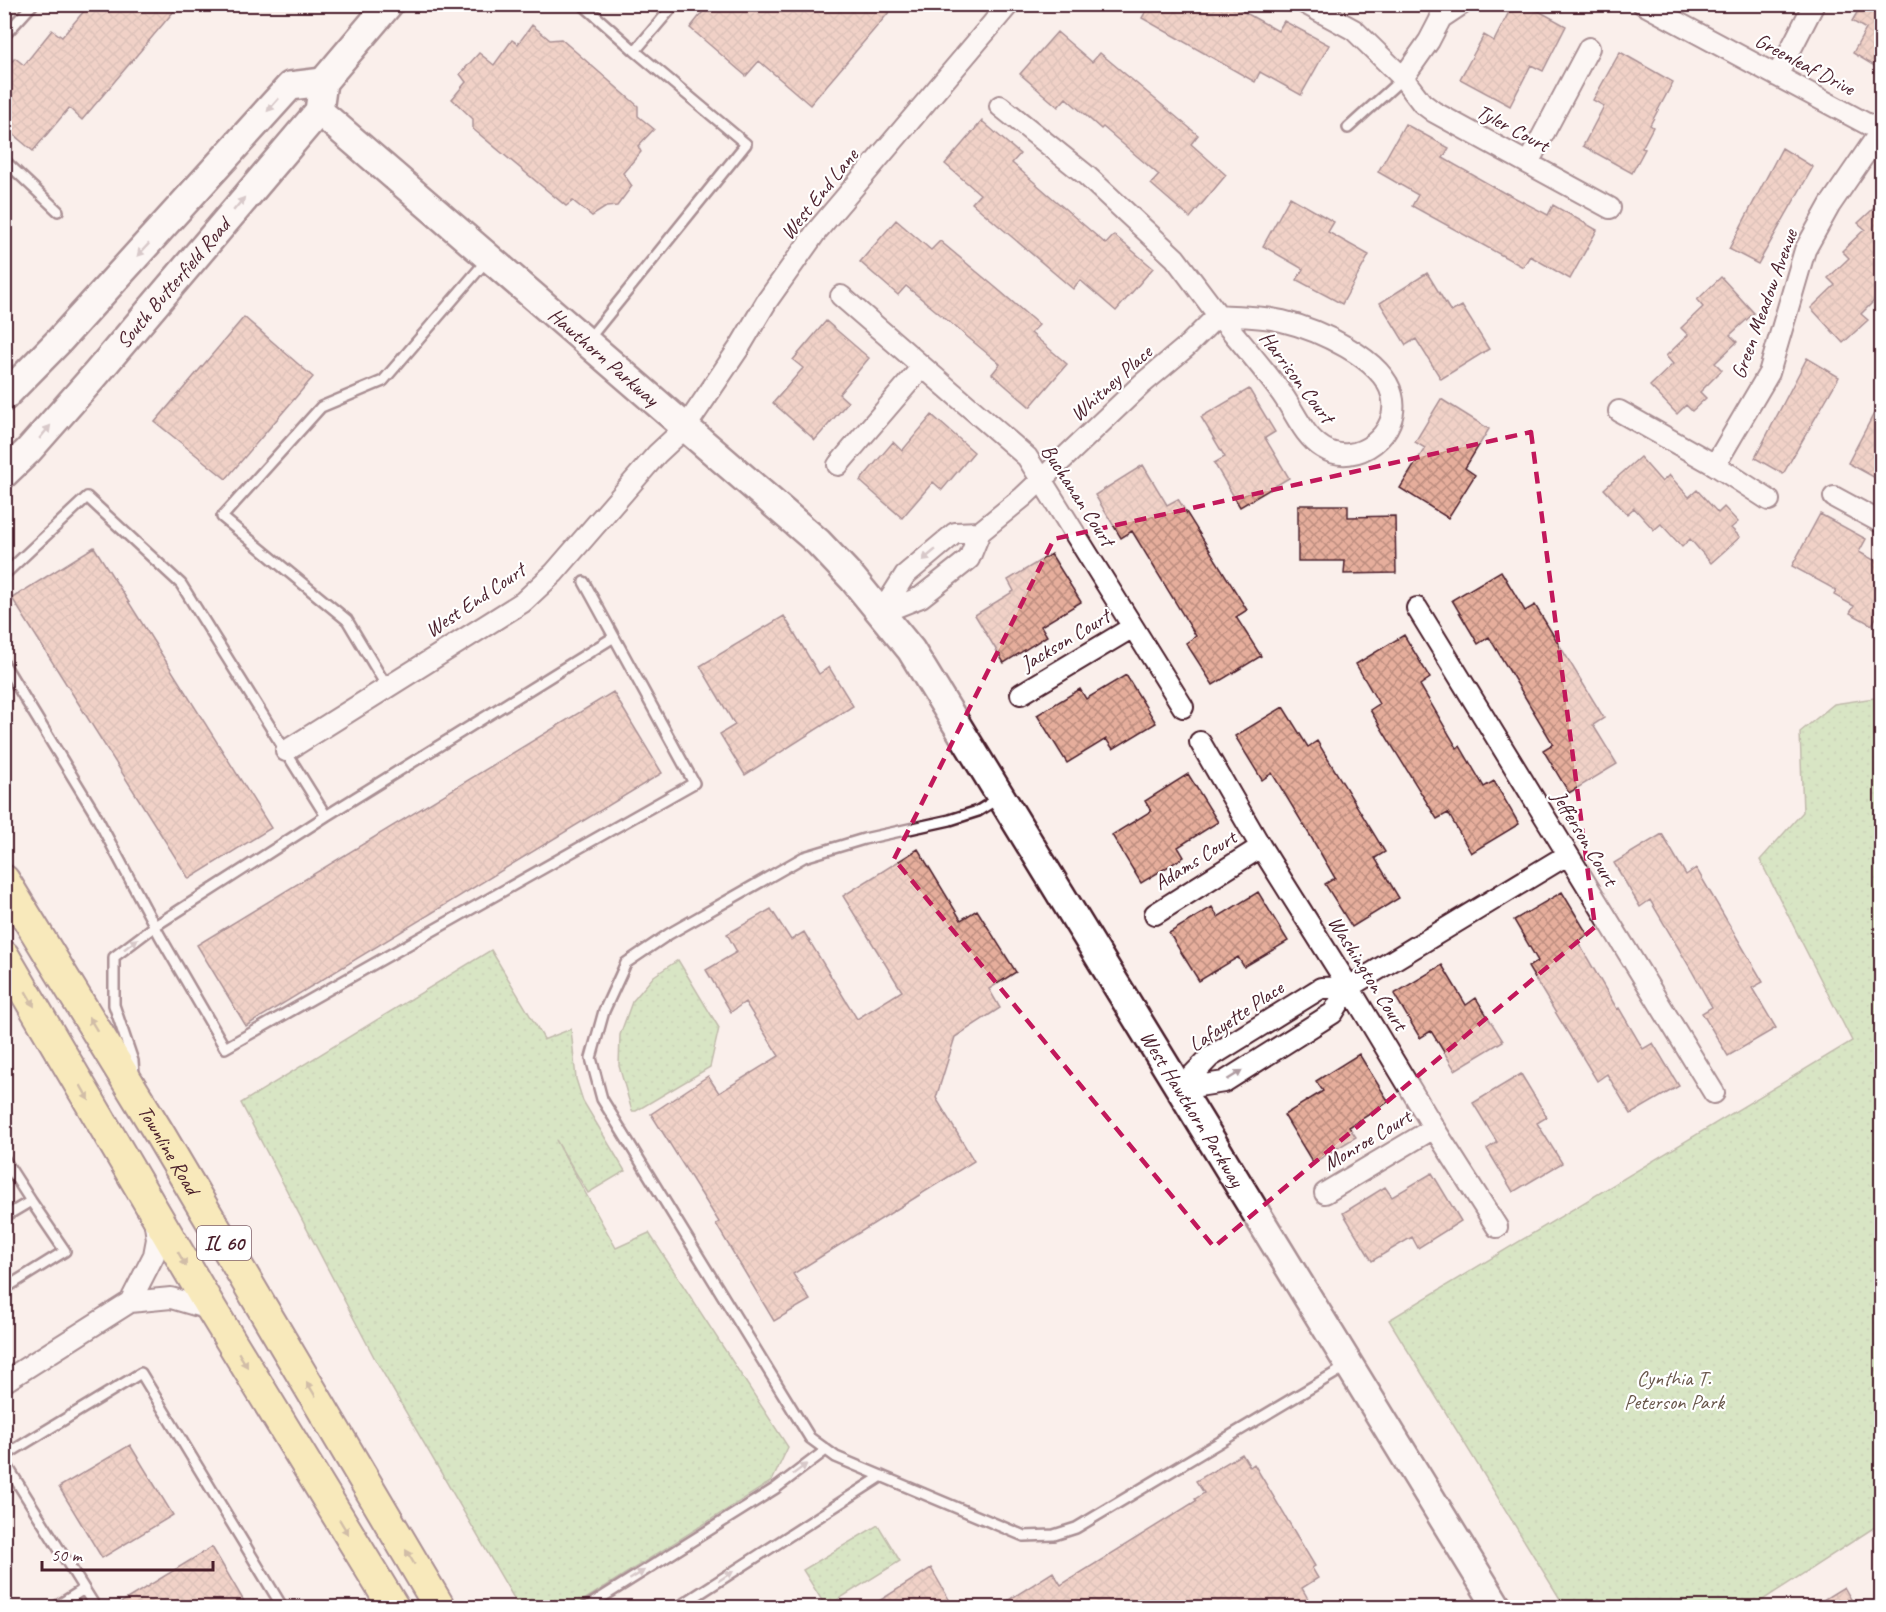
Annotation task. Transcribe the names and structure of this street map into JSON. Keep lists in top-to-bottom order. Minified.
{"streets":{"main road":["Townline Road","IL 60"],"street":["Greenleaf Drive","Tyler Court","West End Lane","South Butterfield Road","Green Meadow Avenue","Hawthorn Parkway","Harrison Court","Whitney Place","Buchanan Court","West End Court","Jackson Court","Jefferson Court","Adams Court","Washington Court","Lafayette Place","West Hawthorn Parkway","Monroe Court"]},"crossings":[["Greenleaf Drive","Green Meadow Avenue"],["West End Lane","Hawthorn Parkway"],["West End Lane","West End Court"],["South Butterfield Road","Hawthorn Parkway"],["Hawthorn Parkway","Whitney Place"],["Hawthorn Parkway","West End Court"],["Hawthorn Parkway","West Hawthorn Parkway"],["Harrison Court","Whitney Place"],["Whitney Place","Buchanan Court"],["Whitney Place","West Hawthorn Parkway"],["Buchanan Court","Jackson Court"],["Jefferson Court","Lafayette Place"],["Adams Court","Washington Court"],["Washington Court","Lafayette Place"],["Washington Court","Monroe Court"],["Lafayette Place","West Hawthorn Parkway"]],"parks":["Cynthia T. Peterson Park"],"scale_bar":"50 m"}
